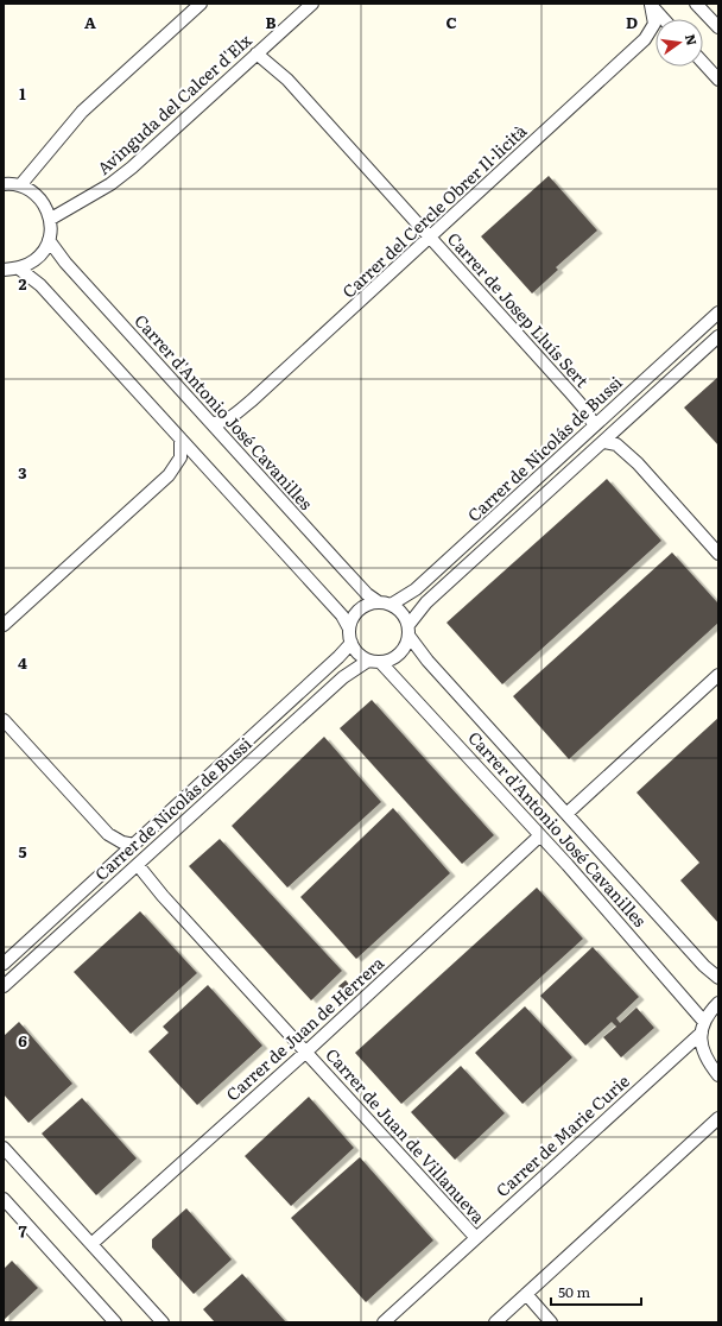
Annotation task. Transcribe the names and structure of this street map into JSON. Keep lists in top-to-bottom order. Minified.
{"streets":{"street":["Avinguda del Calcer d'Elx","Carrer del Cercle Obrer Il·licità","Carrer de Josep Lluís Sert","Carrer d'Antonio José Cavanilles","Carrer de Nicolás de Bussi","Carrer de Juan de Herrera","Carrer de Juan de Villanueva","Carrer de Marie Curie"]},"crossings":[["Avinguda del Calcer d'Elx","Carrer de Josep Lluís Sert"],["Carrer del Cercle Obrer Il·licità","Carrer de Josep Lluís Sert"],["Carrer del Cercle Obrer Il·licità","Carrer d'Antonio José Cavanilles"],["Carrer de Josep Lluís Sert","Carrer de Nicolás de Bussi"],["Carrer d'Antonio José Cavanilles","Carrer de Nicolás de Bussi"],["Carrer d'Antonio José Cavanilles","Carrer de Juan de Herrera"],["Carrer d'Antonio José Cavanilles","Carrer de Marie Curie"],["Carrer de Nicolás de Bussi","Carrer de Juan de Villanueva"],["Carrer de Juan de Herrera","Carrer de Juan de Villanueva"],["Carrer de Juan de Villanueva","Carrer de Marie Curie"]],"scale_bar":"50 m","north":"right","grid":{"columns":["A","B","C","D"],"rows":["1","2","3","4","5","6","7"]}}
